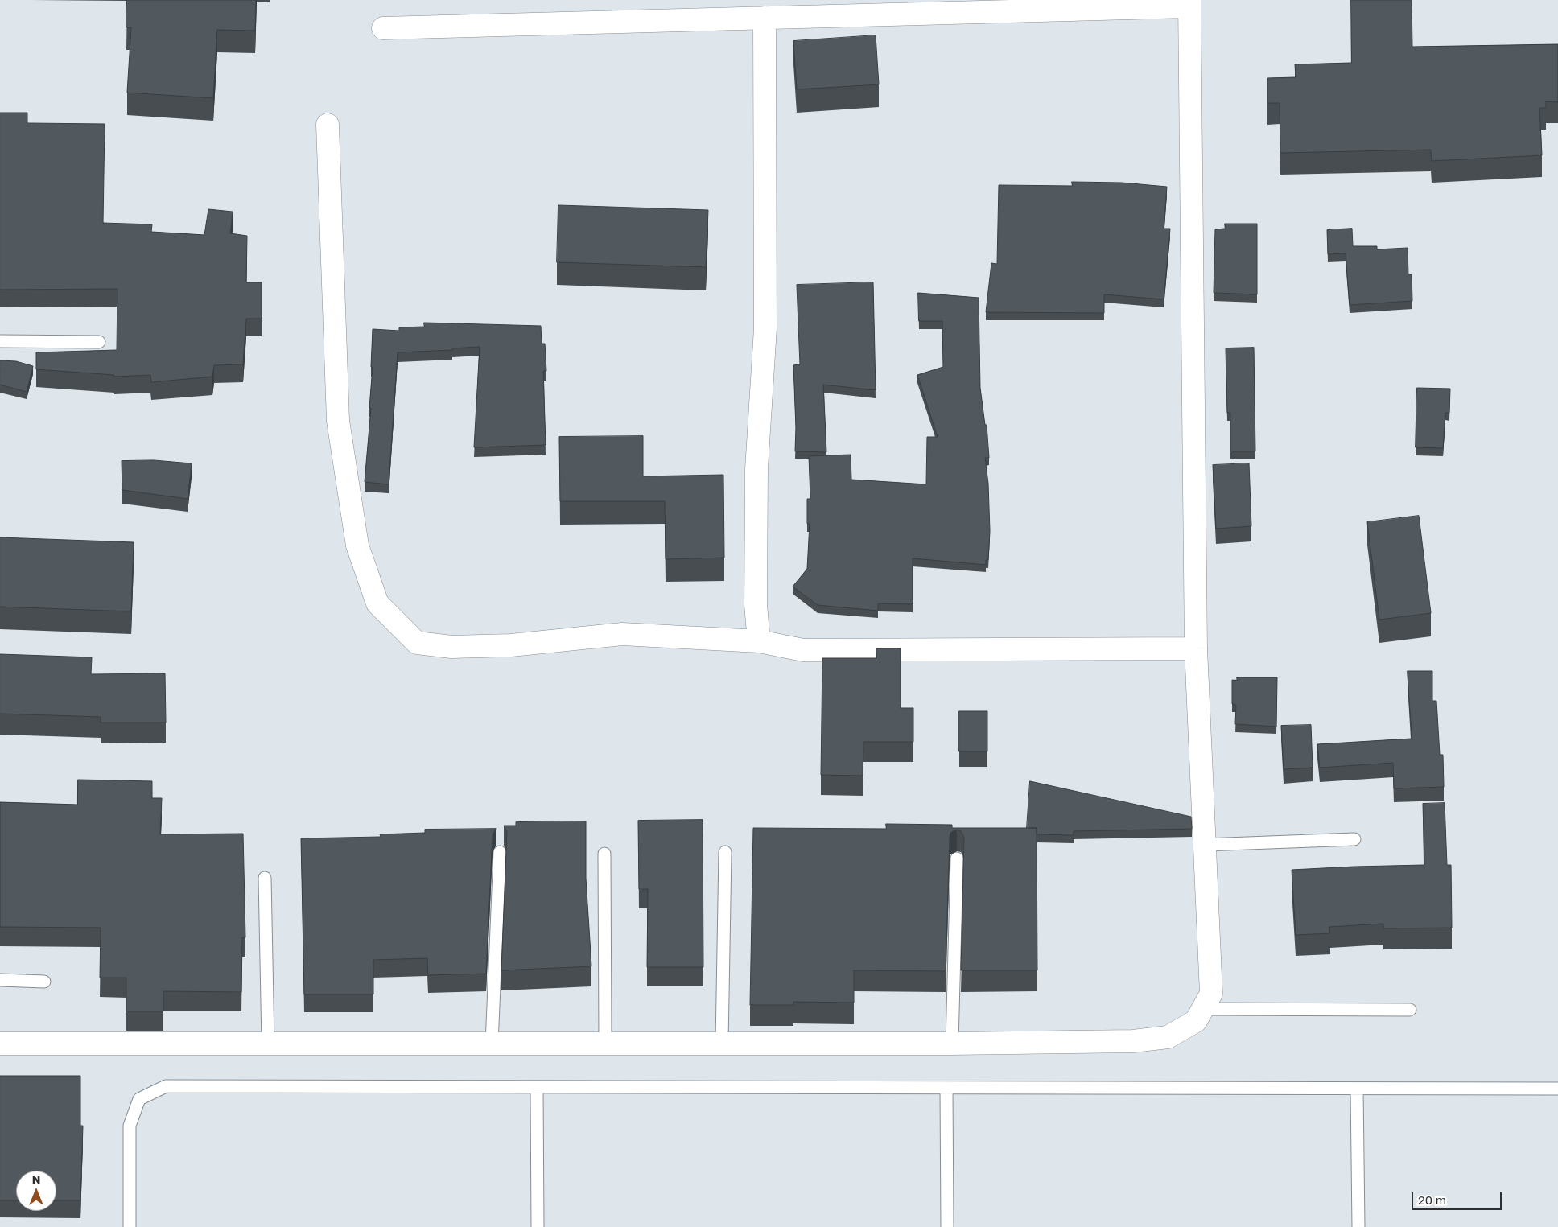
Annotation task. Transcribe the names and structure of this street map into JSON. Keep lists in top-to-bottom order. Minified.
{"scale_bar":"20 m","north":"top"}
